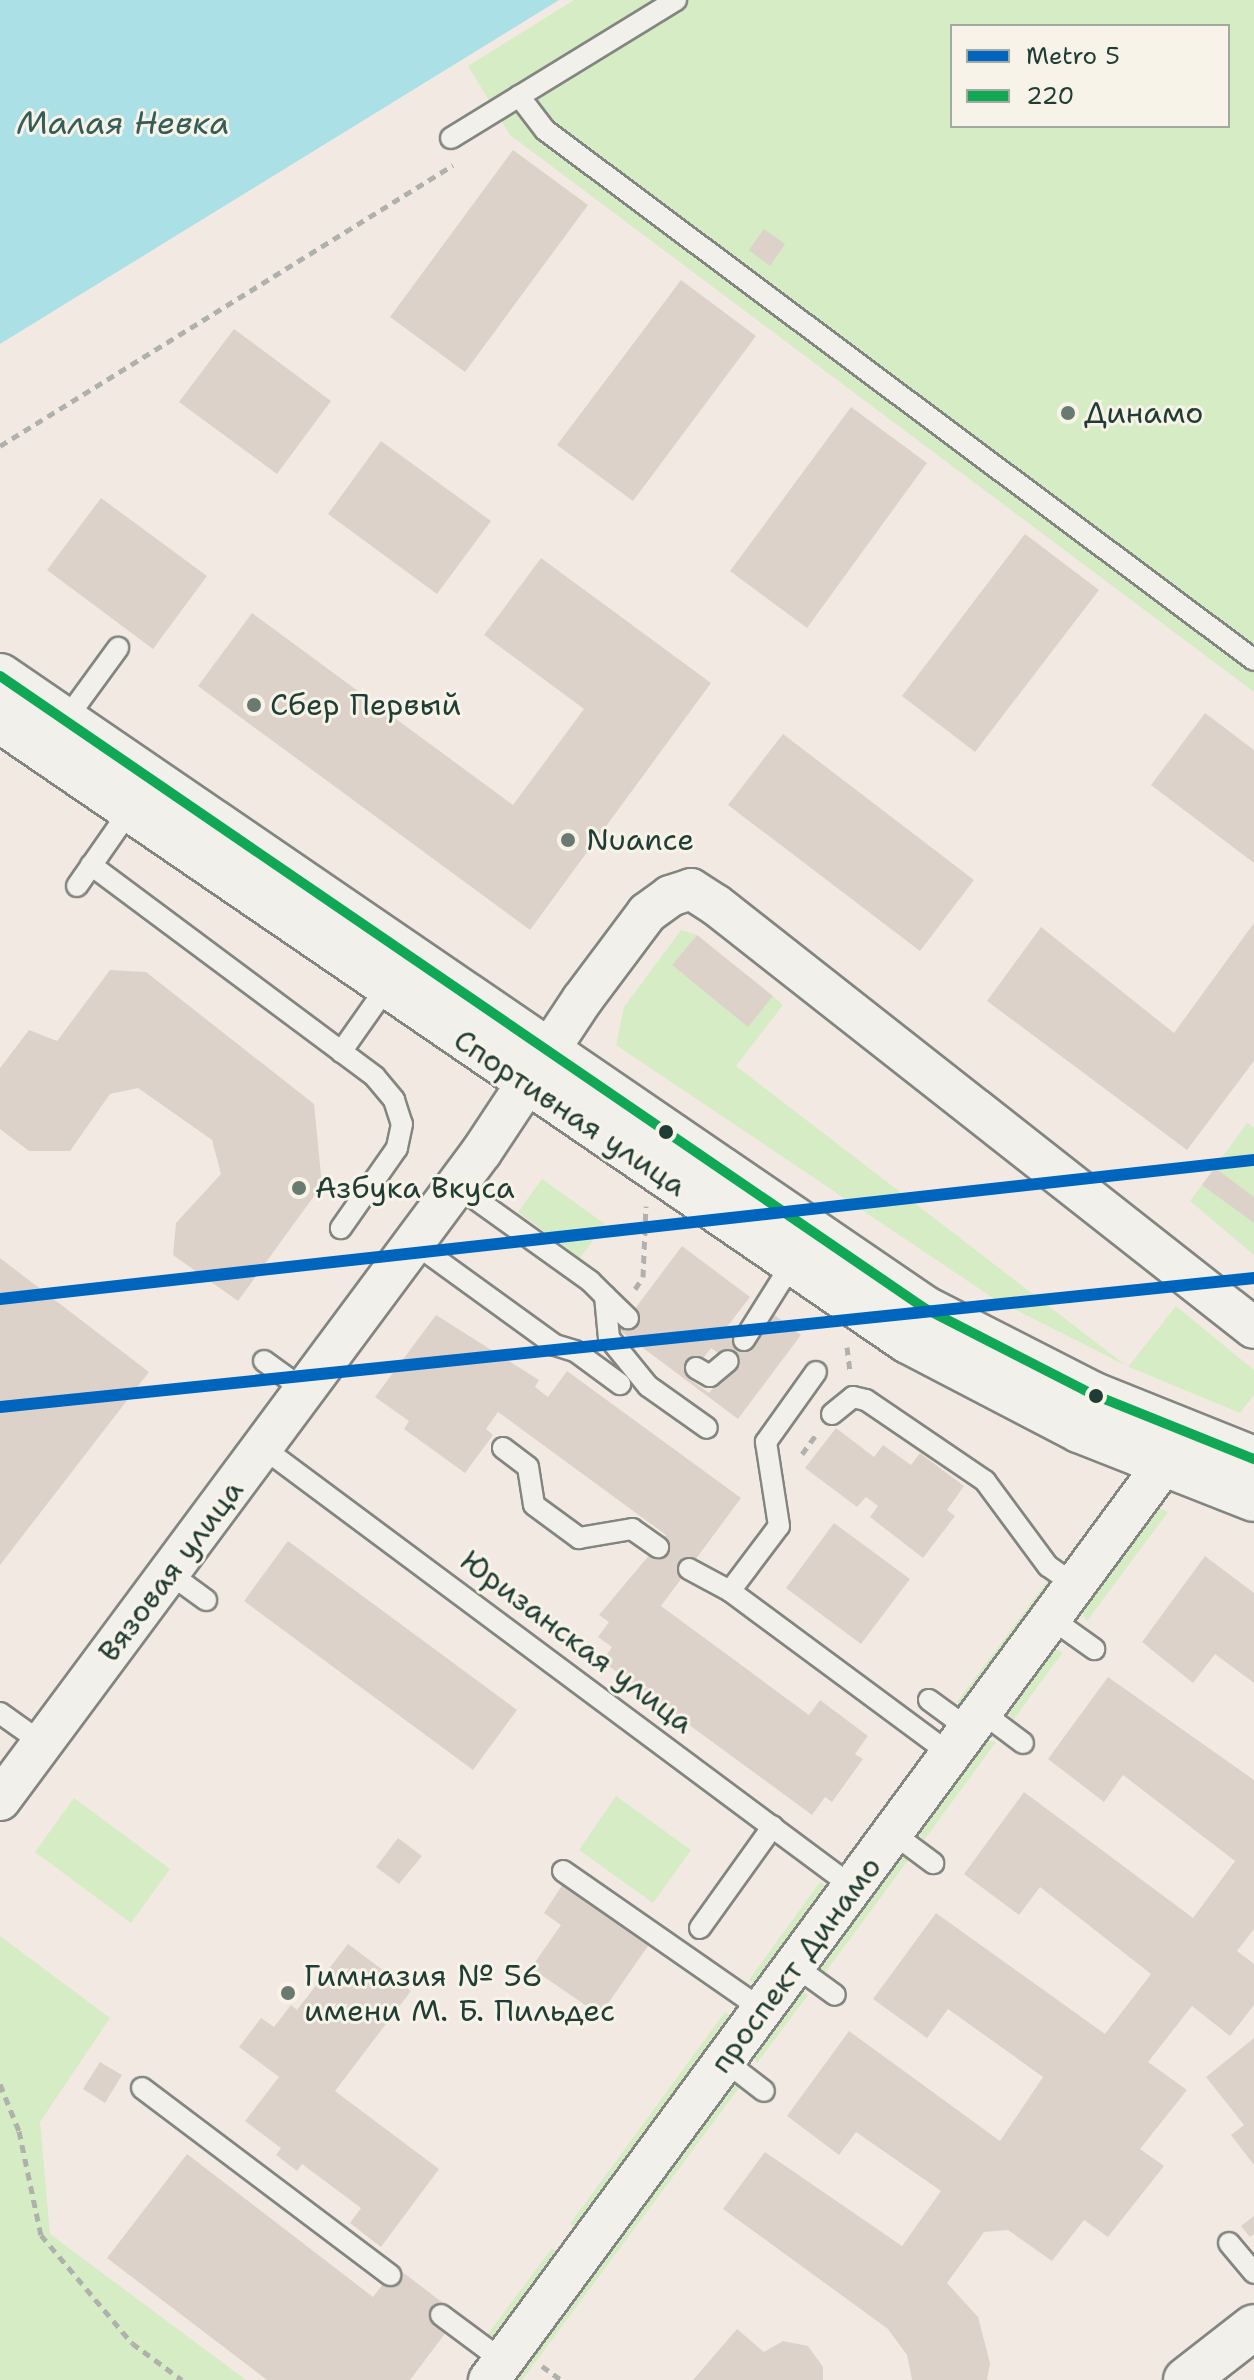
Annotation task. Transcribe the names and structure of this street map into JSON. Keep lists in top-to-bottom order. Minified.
{"streets":{"street":["Спортивная улица","Вязовая улица","проспект Динамо"],"lane":["Юризанская улица"]},"crossings":[["Спортивная улица","Вязовая улица"],["Спортивная улица","проспект Динамо"],["Вязовая улица","Юризанская улица"],["Юризанская улица","проспект Динамо"]],"water":["Малая Невка"],"places":["Динамо","Сбер Первый","Nuance","Азбука Вкуса","Гимназия № 56 имени М. Б. Пильдес"],"lines":["transit line 220","metro line 5"],"legend":["Metro 5","220"]}
